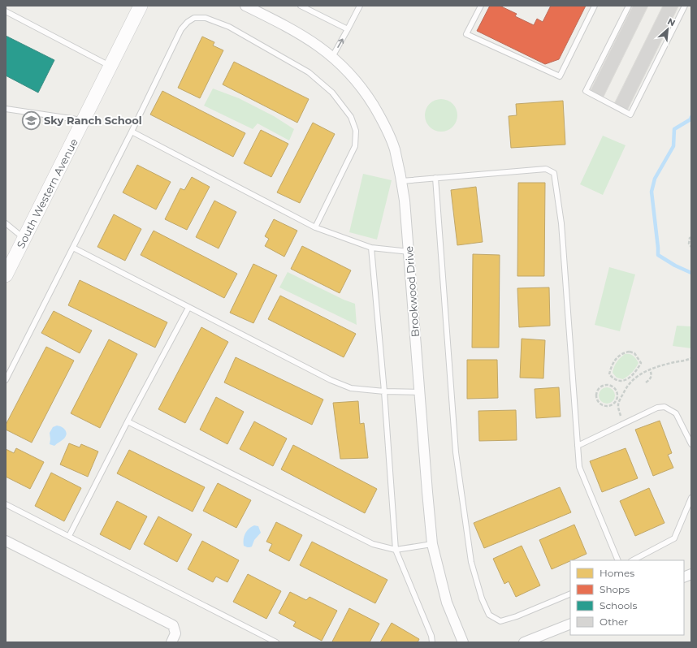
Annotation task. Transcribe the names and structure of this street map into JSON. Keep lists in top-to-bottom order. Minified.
{"streets":{"main road":["South Western Avenue"],"street":["Brookwood Drive"]},"places":{"school or university":["Sky Ranch School"]},"legend":["Homes","Shops","Schools","Other"],"north":"top right"}
